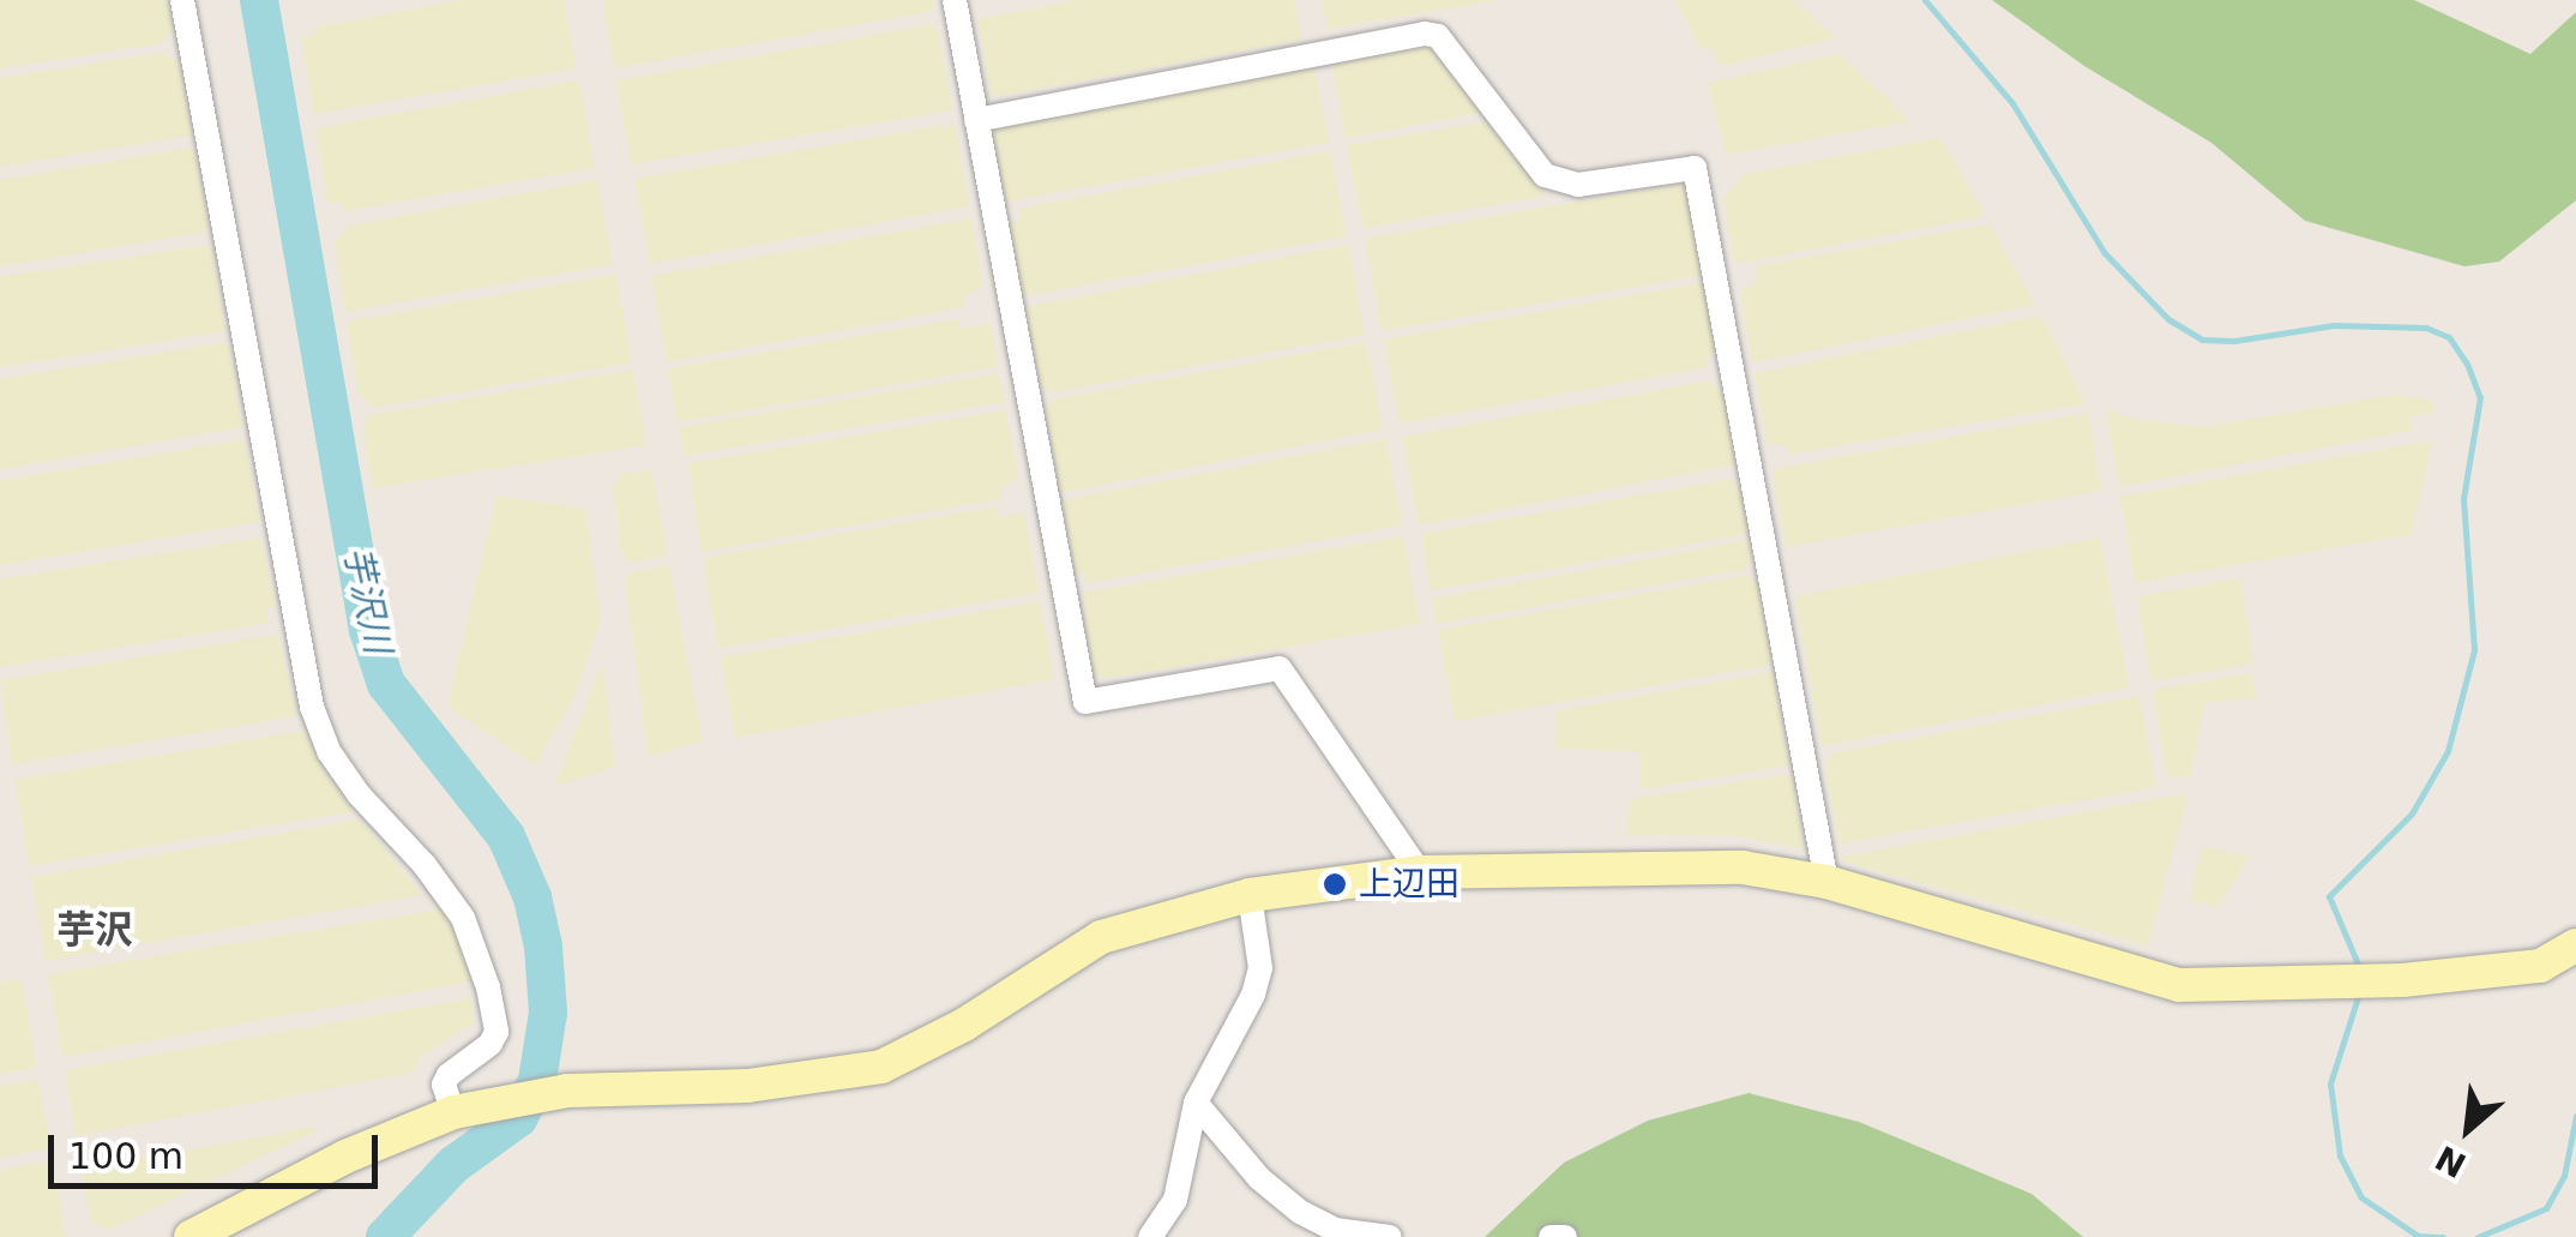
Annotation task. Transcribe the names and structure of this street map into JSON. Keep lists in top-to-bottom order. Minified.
{"districts":["芋沢"],"water":["芋沢川"],"places":["上辺田"],"scale_bar":"100 m","north":"bottom left"}
